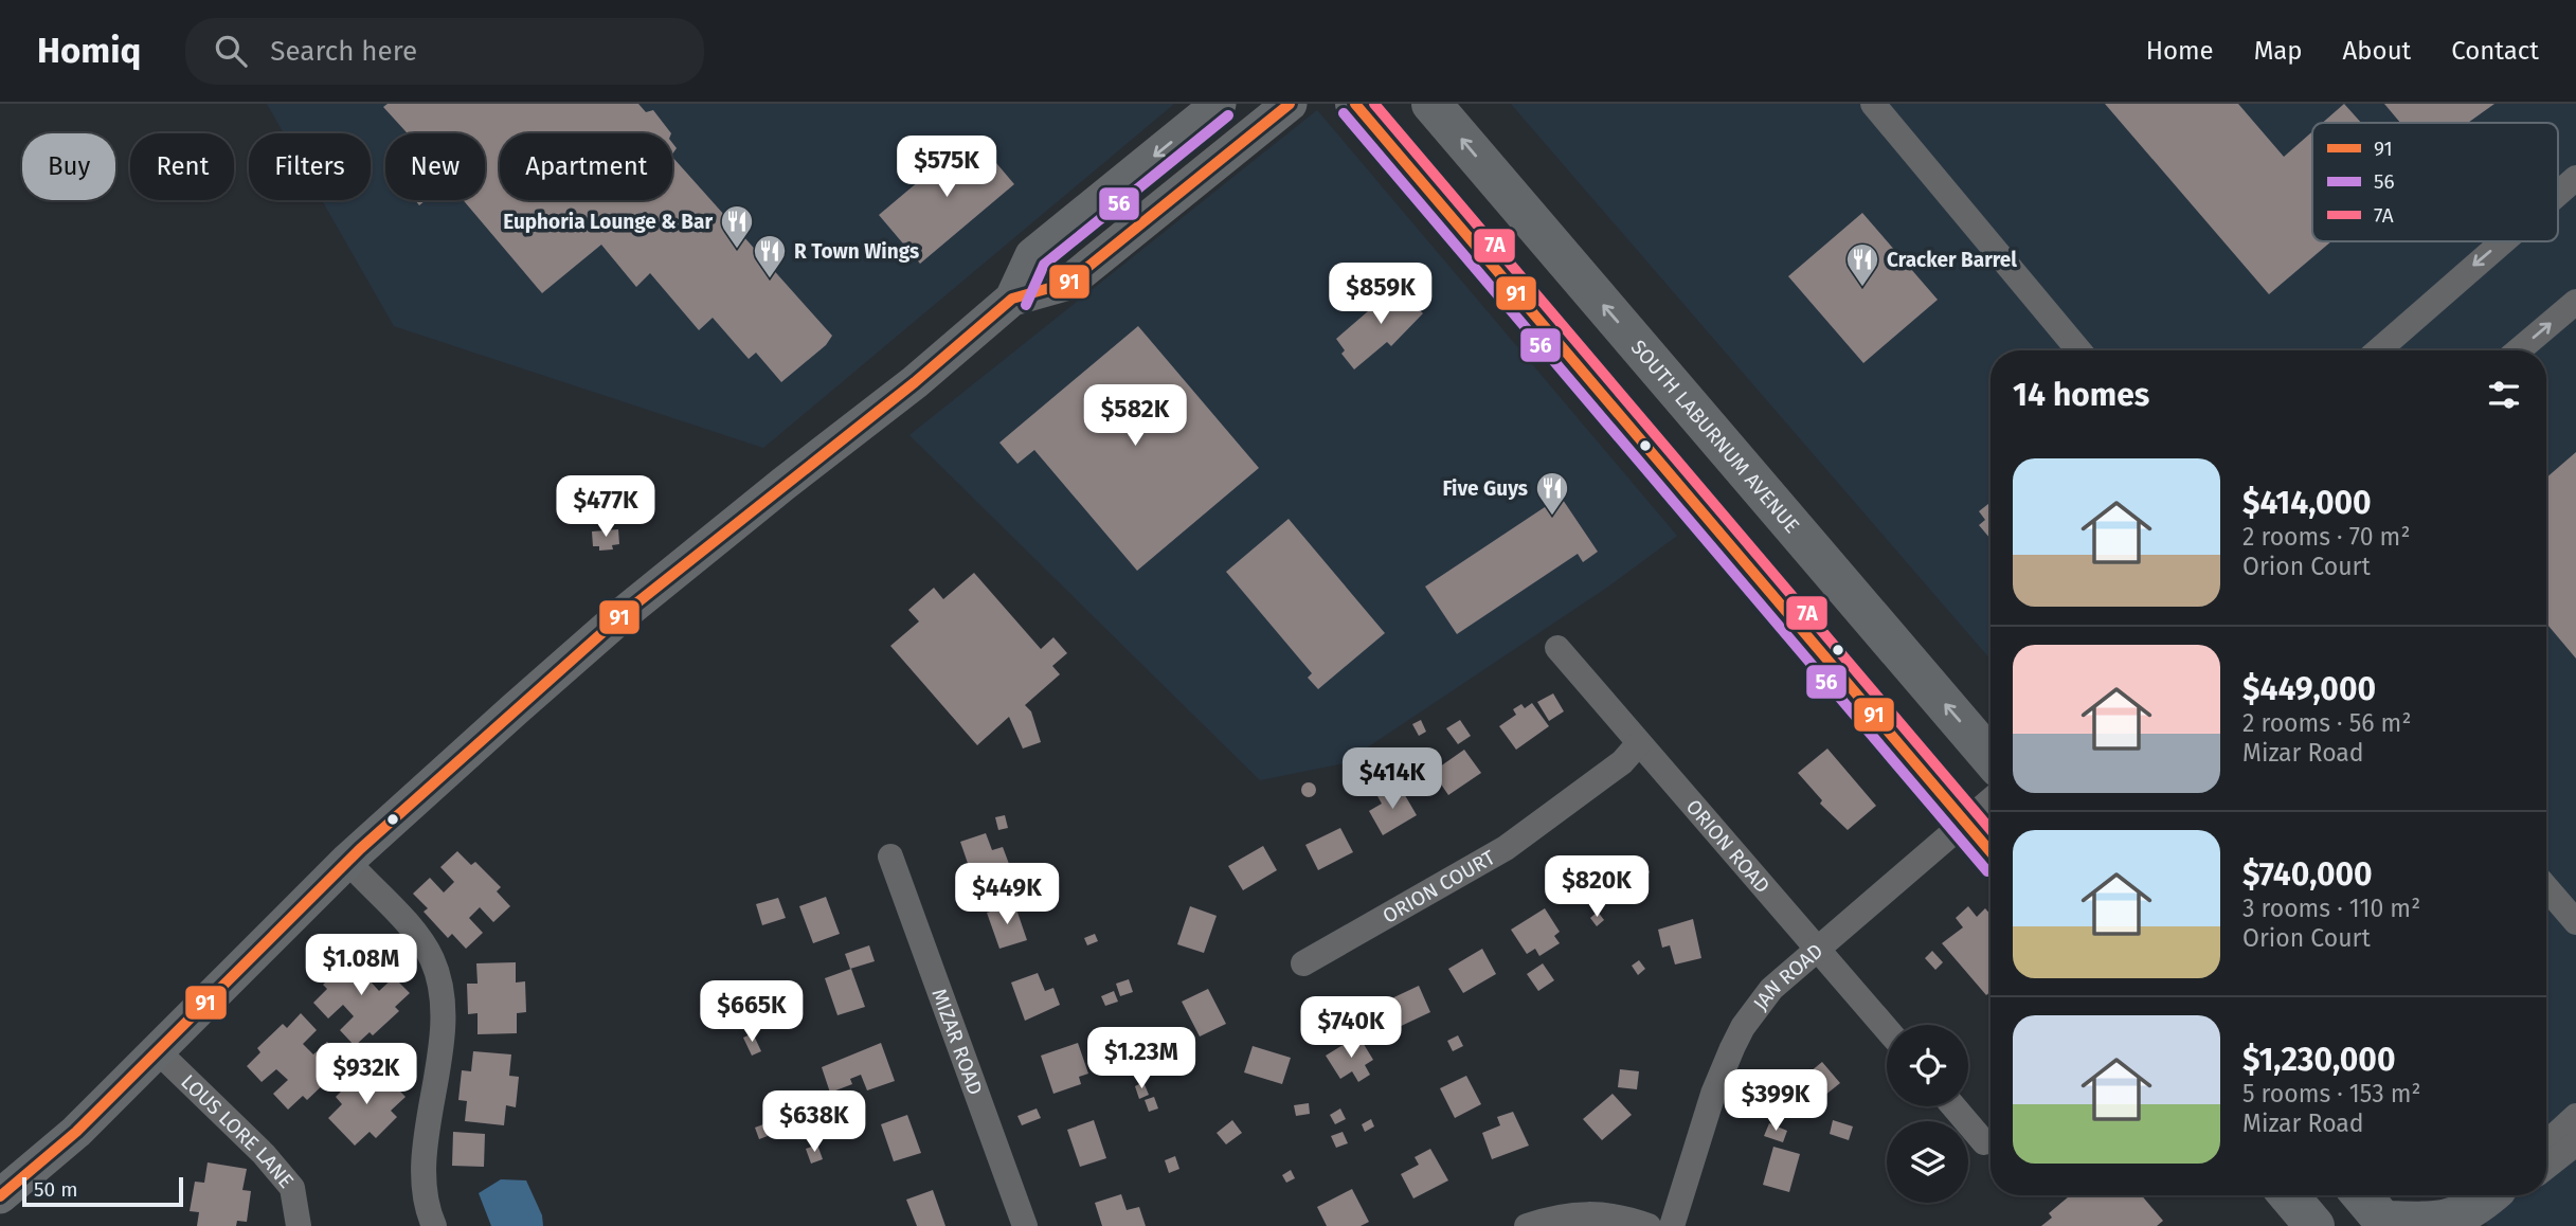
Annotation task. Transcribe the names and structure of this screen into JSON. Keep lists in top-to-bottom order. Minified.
{"streets":{"main road":["SOUTH LABURNUM AVENUE"],"street":["ORION ROAD","ORION COURT","JAN ROAD","MIZAR ROAD","LOUS LORE LANE"]},"crossings":[["ORION ROAD","ORION COURT"],["ORION ROAD","JAN ROAD"]],"places":{"restaurant":["Euphoria Lounge & Bar","R Town Wings","Cracker Barrel","Five Guys"]},"lines":["transit line 91","transit line 7A","transit line 56"],"legend":["91","56","7A"],"scale_bar":"50 m","page":{"header":"Homiq","search":"Search here","nav":["Home","Map","About","Contact"],"chip":["Buy","Rent","Filters","New","Apartment"],"price":["$575K","$859K","$582K","$477K","$414K","$820K","$449K","$1.08M","$665K","$740K","$1.23M","$932K","$399K","$638K"],"heading":"14 homes","list":[{"name":"$414,000","note":"2 rooms · 70 m² · Orion Court"},{"name":"$449,000","note":"2 rooms · 56 m² · Mizar Road"},{"name":"$740,000","note":"3 rooms · 110 m² · Orion Court"},{"name":"$1,230,000","note":"5 rooms · 153 m² · Mizar Road"}],"scale":"50 m"}}
